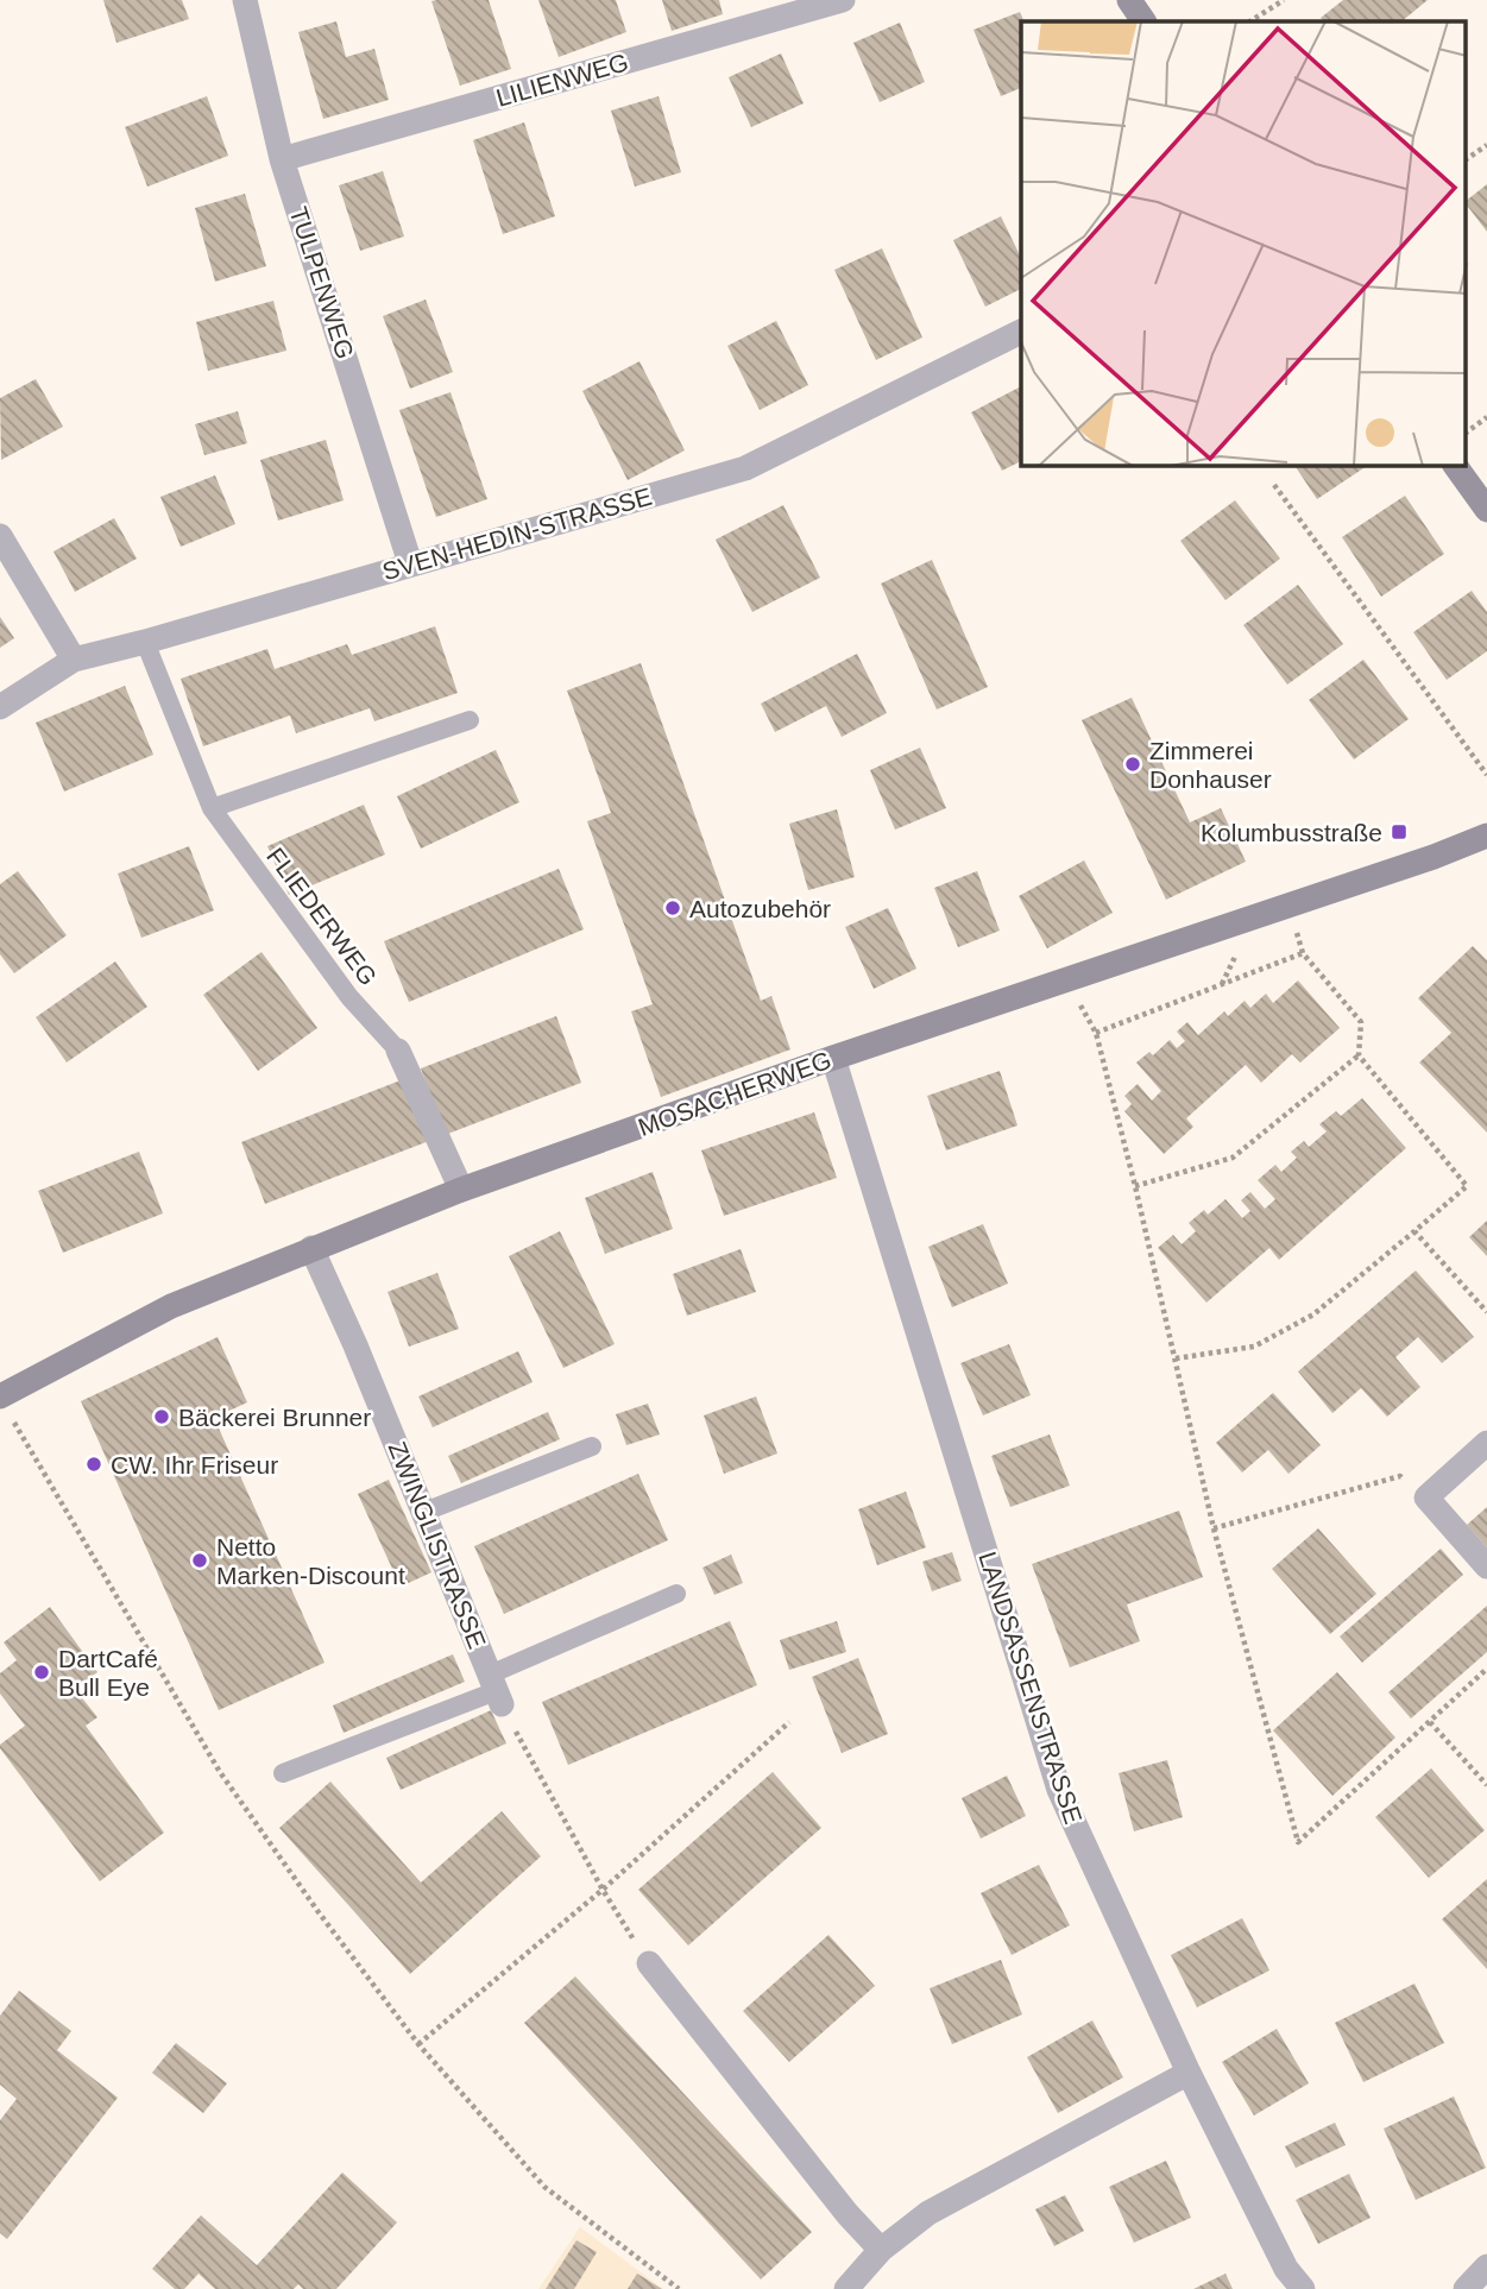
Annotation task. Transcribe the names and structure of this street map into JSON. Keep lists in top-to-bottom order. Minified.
{"streets":{"street":["LILIENWEG","TULPENWEG","SVEN-HEDIN-STRASSE","MOSACHERWEG","ZWINGLISTRASSE","LANDSASSENSTRASSE"],"lane":["FLIEDERWEG"]},"crossings":[["LILIENWEG","TULPENWEG"],["TULPENWEG","SVEN-HEDIN-STRASSE"],["SVEN-HEDIN-STRASSE","FLIEDERWEG"],["MOSACHERWEG","ZWINGLISTRASSE"],["MOSACHERWEG","LANDSASSENSTRASSE"]],"places":{"other":["Zimmerei Donhauser","Autozubehör","Bäckerei Brunner","CW. Ihr Friseur","Netto Marken-Discount","DartCafé Bull Eye"],"transit":["Kolumbusstraße"]}}
